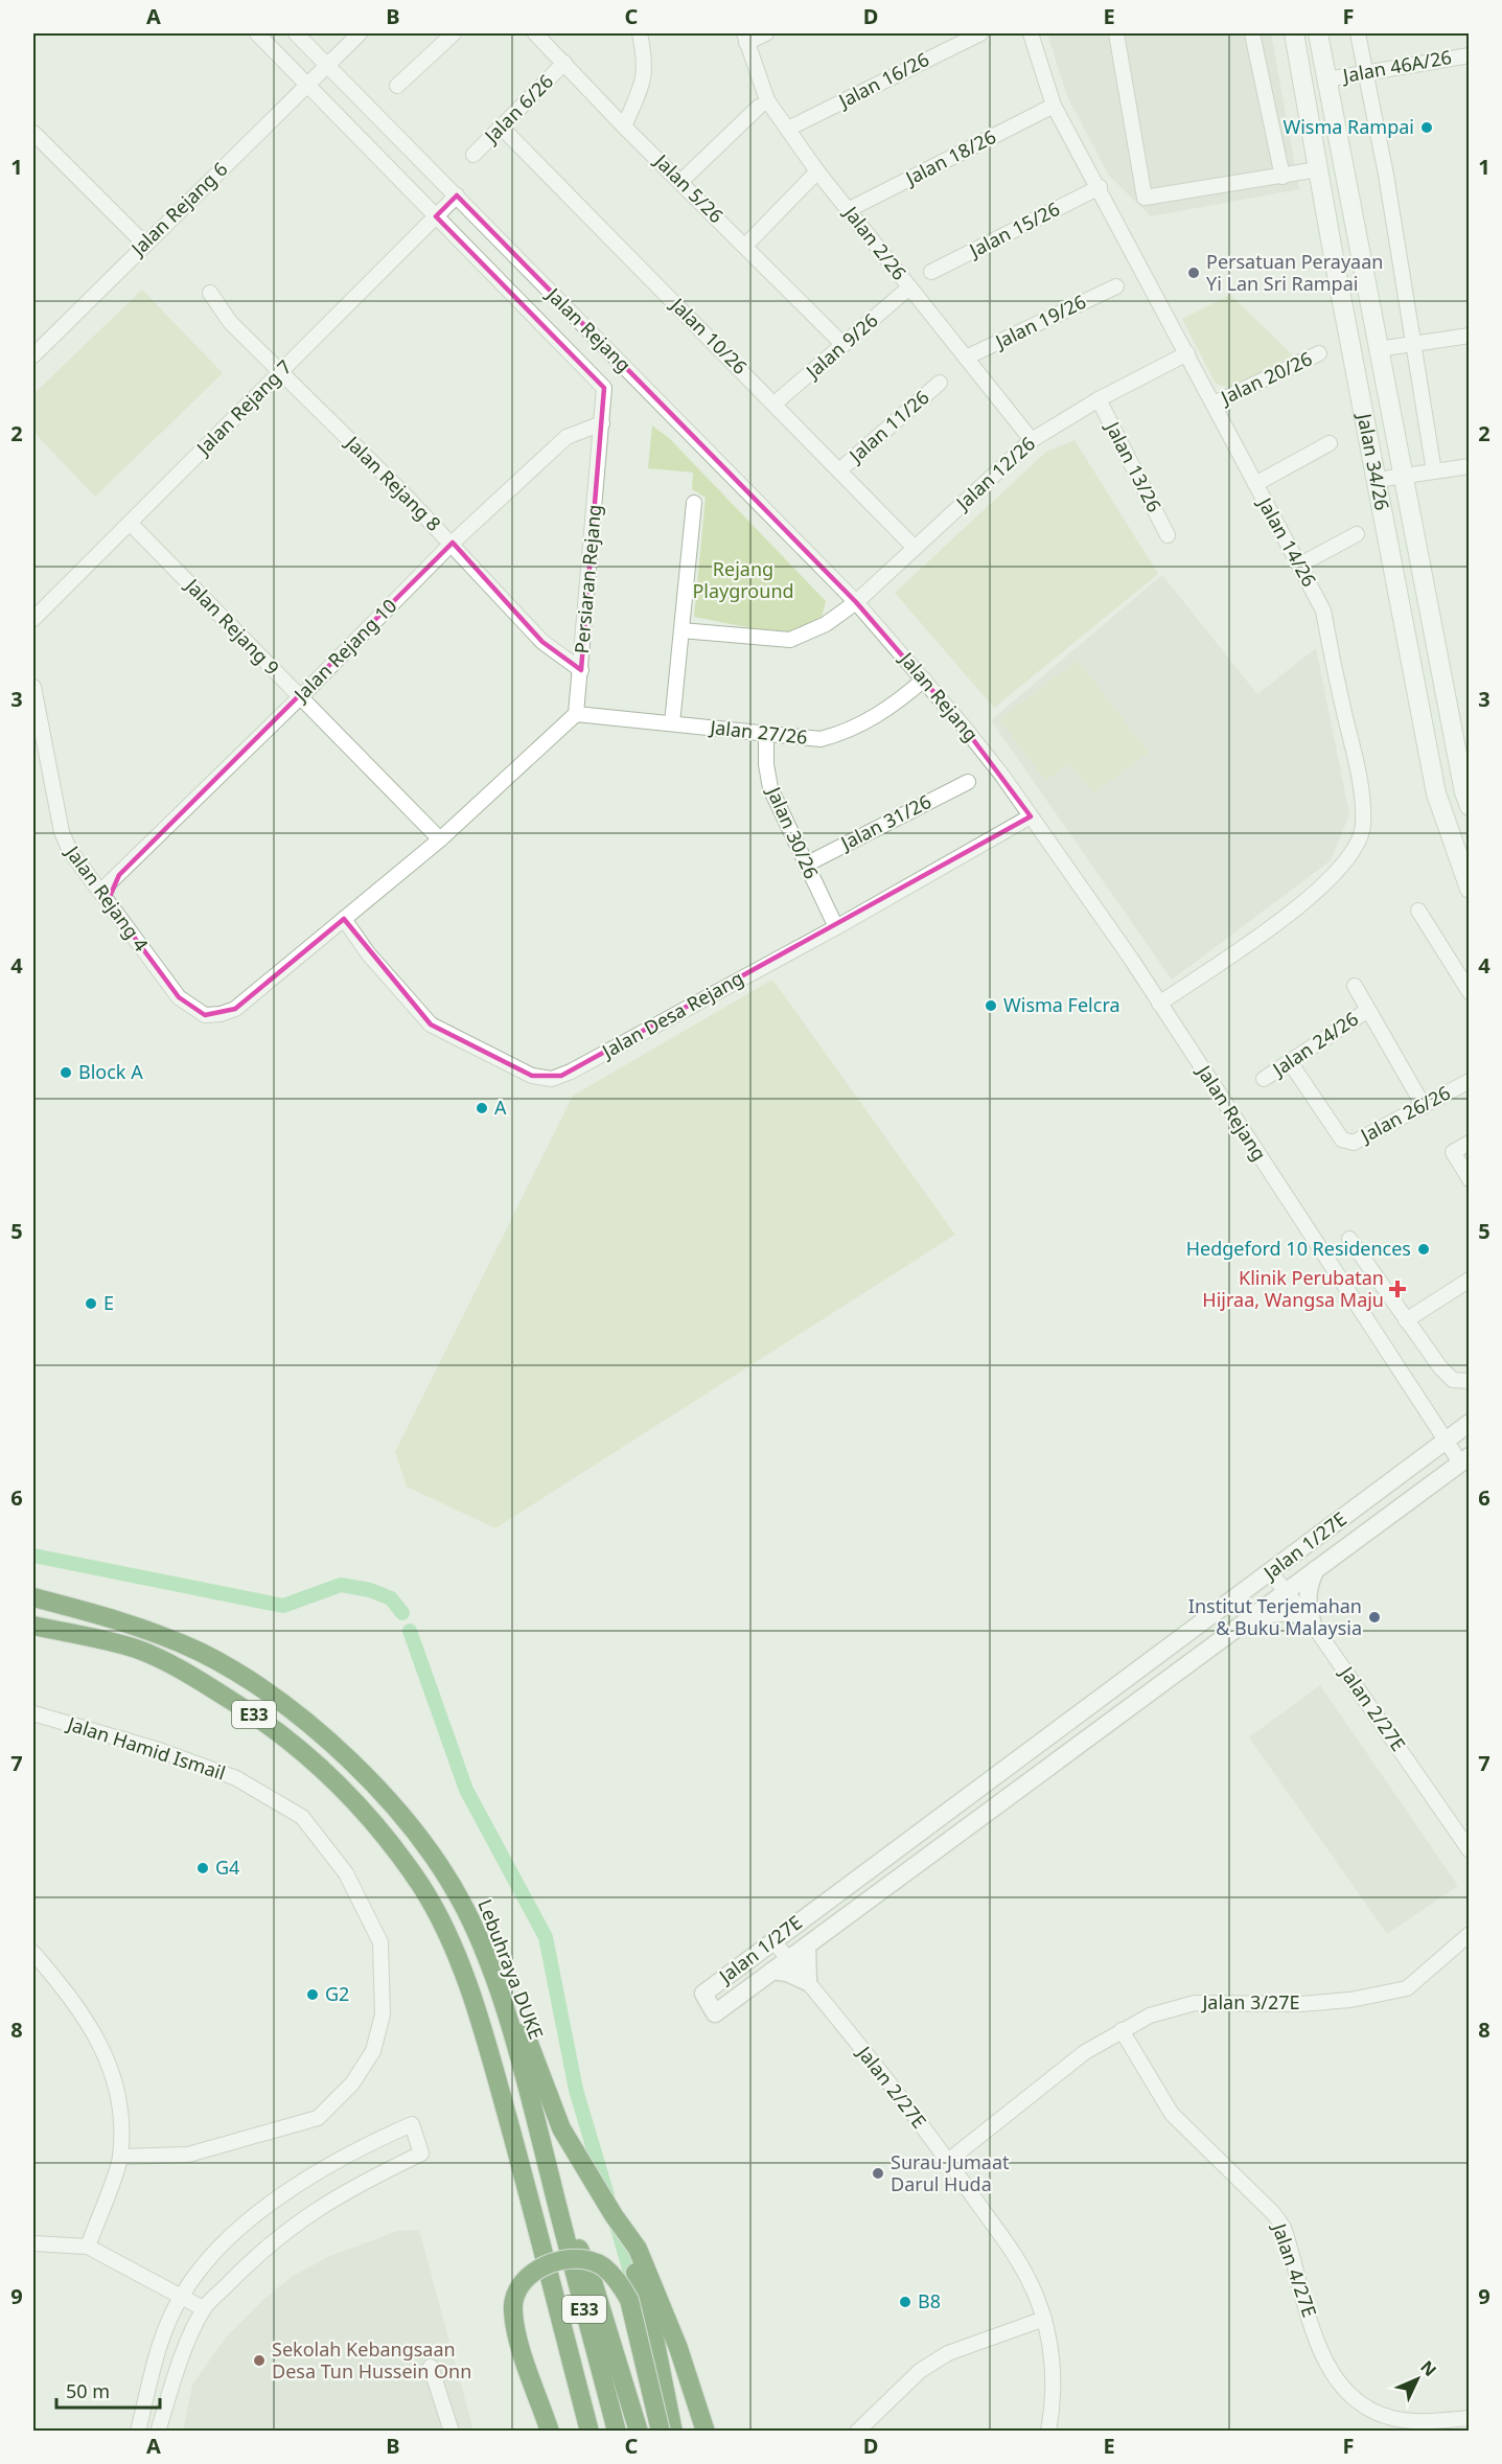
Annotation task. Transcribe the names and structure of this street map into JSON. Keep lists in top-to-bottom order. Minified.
{"streets":{"highway":["E33","Lebuhraya DUKE"],"main road":["Jalan 34/26"],"street":["Jalan 46A/26","Jalan 16/26","Jalan 6/26","Jalan 18/26","Jalan 5/26","Jalan Rejang 6","Jalan 15/26","Jalan 2/26","Jalan 19/26","Jalan Rejang","Jalan 10/26","Jalan 9/26","Jalan 20/26","Jalan Rejang 7","Jalan 11/26","Jalan 13/26","Jalan 12/26","Jalan Rejang 8","Jalan 14/26","Persiaran Rejang","Jalan Rejang 9","Jalan Rejang 10","Jalan 27/26","Jalan 31/26","Jalan 30/26","Jalan Rejang 4","Jalan Desa Rejang","Jalan 24/26","Jalan 26/26","Jalan 1/27E","Jalan 2/27E","Jalan Hamid Ismail","Jalan 3/27E","Jalan 4/27E"]},"crossings":[["Jalan 46A/26","Jalan 34/26"],["Jalan 16/26","Jalan 2/26"],["Jalan 6/26","Jalan 5/26"],["Jalan 6/26","Jalan 10/26"],["Jalan 18/26","Jalan 2/26"],["Jalan 18/26","Jalan 14/26"],["Jalan 5/26","Jalan 9/26"],["Jalan Rejang 6","Jalan Rejang"],["Jalan Rejang 6","Persiaran Rejang"],["Jalan 15/26","Jalan 14/26"],["Jalan 2/26","Jalan 19/26"],["Jalan 2/26","Jalan 9/26"],["Jalan 2/26","Jalan 12/26"],["Jalan Rejang","Jalan Rejang 7"],["Jalan Rejang","Jalan 12/26"],["Jalan Rejang","Jalan 14/26"],["Jalan Rejang","Jalan 27/26"],["Jalan Rejang","Jalan Desa Rejang"],["Jalan Rejang","Jalan 1/27E"],["Jalan 10/26","Jalan 9/26"],["Jalan 10/26","Jalan 11/26"],["Jalan 10/26","Jalan 12/26"],["Jalan 20/26","Jalan 14/26"],["Jalan Rejang 7","Jalan Rejang 8"],["Jalan Rejang 7","Persiaran Rejang"],["Jalan Rejang 7","Jalan Rejang 9"],["Jalan 13/26","Jalan 12/26"],["Jalan 12/26","Jalan 14/26"],["Jalan Rejang 8","Persiaran Rejang"],["Jalan Rejang 8","Jalan Rejang 10"],["Persiaran Rejang","Jalan Rejang 10"],["Persiaran Rejang","Jalan 27/26"],["Jalan Rejang 9","Jalan Rejang 10"],["Jalan 27/26","Jalan 30/26"],["Jalan 31/26","Jalan 30/26"],["Jalan 30/26","Jalan Desa Rejang"],["Jalan Rejang 4","Jalan Desa Rejang"],["Jalan 24/26","Jalan 26/26"],["Jalan 1/27E","Jalan 2/27E"],["Jalan 2/27E","Jalan 3/27E"],["Jalan 3/27E","Jalan 4/27E"]],"parks":["Rejang Playground"],"places":{"other":["Wisma Rampai","Persatuan Perayaan Yi Lan Sri Rampai","Wisma Felcra","Block A","A","Hedgeford 10 Residences","E","Institut Terjemahan & Buku Malaysia","G4","G2","Surau Jumaat Darul Huda","B8","Sekolah Kebangsaan Desa Tun Hussein Onn"],"health":["Klinik Perubatan Hijraa, Wangsa Maju"]},"scale_bar":"50 m","north":"top right","grid":{"columns":["A","B","C","D","E","F"],"rows":["1","2","3","4","5","6","7","8","9"]}}
